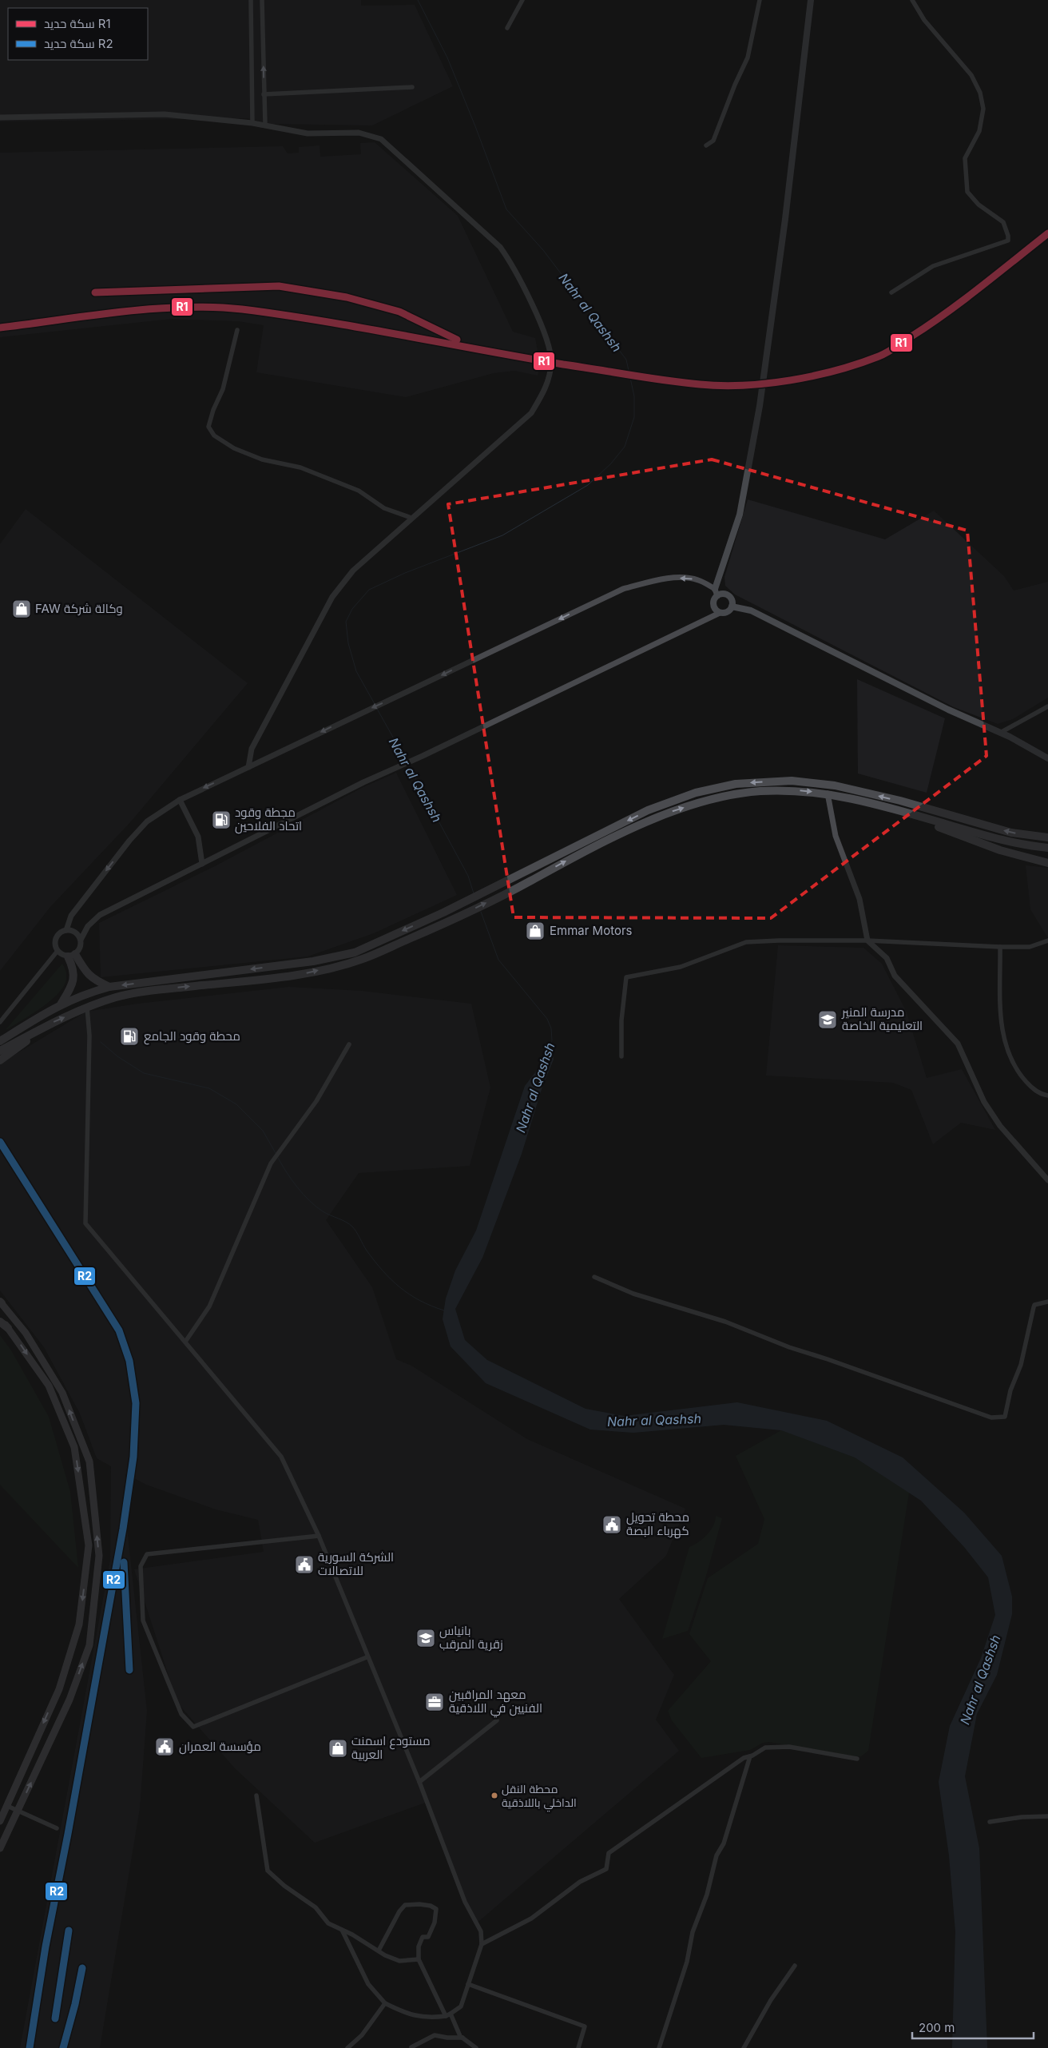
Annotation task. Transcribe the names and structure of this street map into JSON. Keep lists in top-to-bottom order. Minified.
{"water":["Nahr al Qashsh"],"places":{"shop":["FAW وكالة شركة","Emmar Motors","مستودع اسمنت العربية"],"fuel station":["مجطة وقود اتحاد الفلاحين","محطة وقود الجامع"],"school or university":["مدرسة المنير التعليمية الخاصة","بانياس زقرية المرقب"],"public building":["محطة تحويل كهرباء البصة","الشركة السورية للاتصالات","مؤسسة العمران"],"office":["معهد المراقبين الفنيين في اللاذقية"],"other":["محطة النقل الداخلي باللاذقية"]},"lines":["rail line R1","rail line R2"],"legend":["سكة حديد R1","سكة حديد R2"],"scale_bar":"200 m"}
